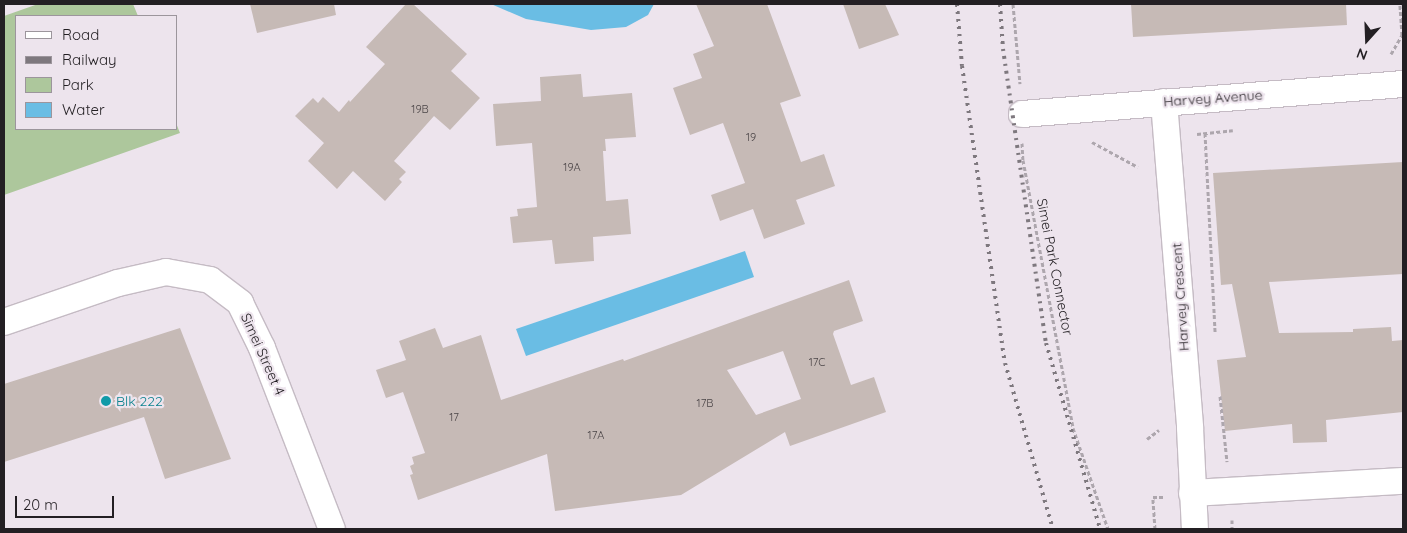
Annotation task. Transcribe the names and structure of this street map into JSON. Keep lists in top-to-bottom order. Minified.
{"streets":{"street":["Harvey Avenue","Harvey Crescent","Simei Street 4"],"path":["Simei Park Connector"]},"crossings":[["Harvey Avenue","Simei Park Connector"],["Harvey Avenue","Harvey Crescent"]],"places":["Blk 222"],"house_numbers":["19B","19","19A","17C","17B","17","17A"],"legend":["Road","Railway","Park","Water"],"scale_bar":"20 m","north":"bottom"}
